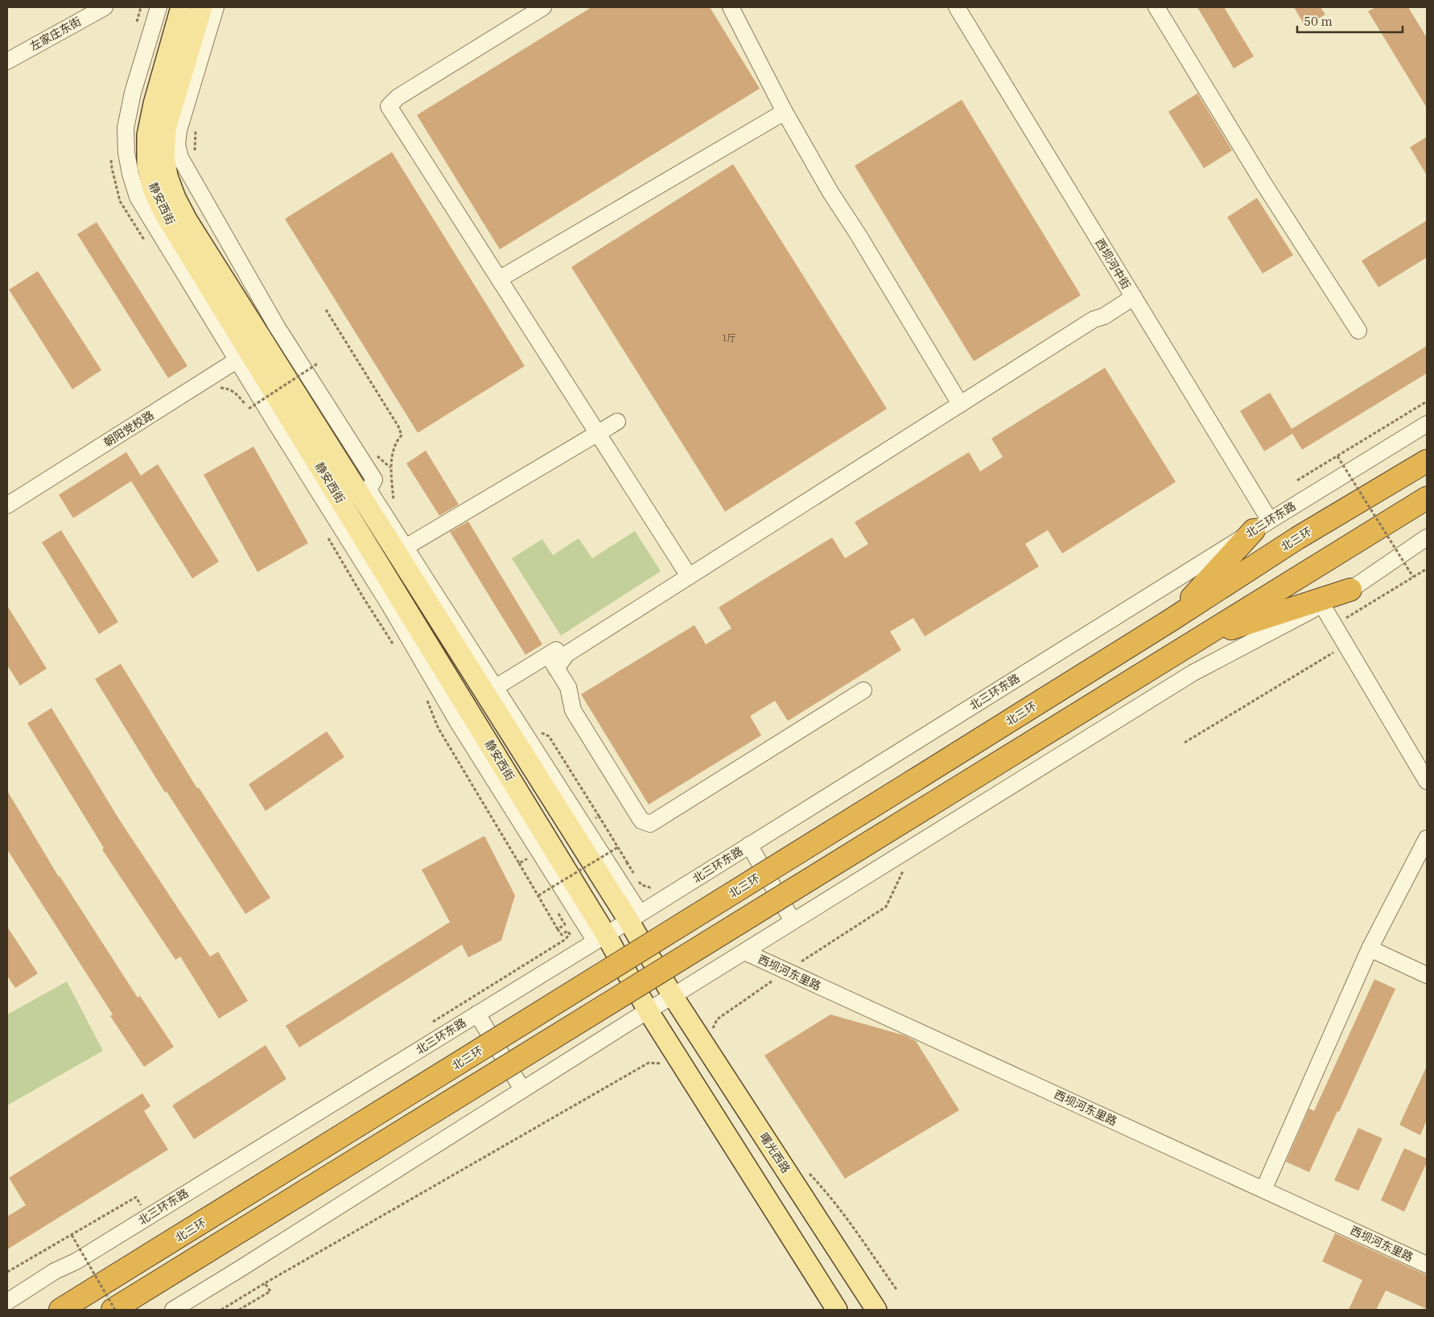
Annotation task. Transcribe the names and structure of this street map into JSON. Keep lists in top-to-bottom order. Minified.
{"streets":{"highway":["北三环"],"main road":["静安西街","曙光西路"],"street":["左家庄东街","西坝河中街","朝阳党校路","北三环东路","西坝河东里路"]},"crossings":[["静安西街","朝阳党校路"],["静安西街","北三环东路"],["静安西街","曙光西路"],["西坝河中街","北三环东路"]],"house_numbers":["1厅"],"scale_bar":"50 m"}
